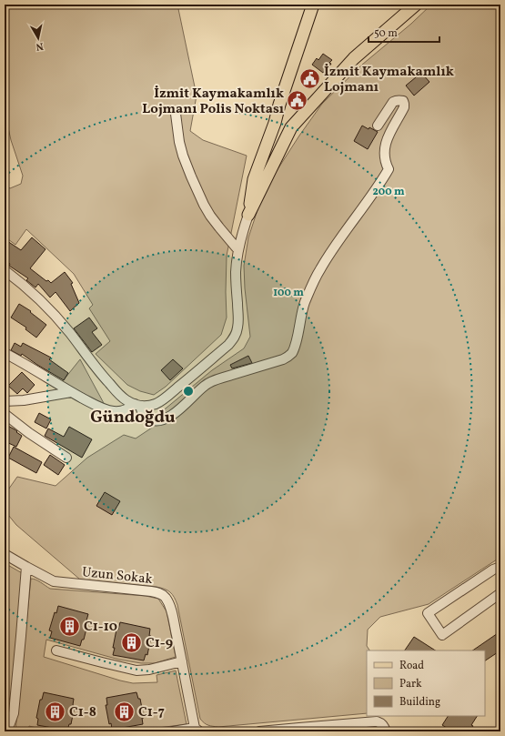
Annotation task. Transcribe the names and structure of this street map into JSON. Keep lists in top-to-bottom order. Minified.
{"streets":{"street":["Uzun Sokak"]},"districts":["Gündoğdu"],"places":{"public building":["İzmit Kaymakamlık Lojmanı","İzmit Kaymakamlık Lojmanı Polis Noktası"],"building":["C1-10","C1-9","C1-8","C1-7"]},"legend":["Road","Park","Building"],"scale_bar":"50 m","north":"bottom","rings":["200 m","100 m"]}
